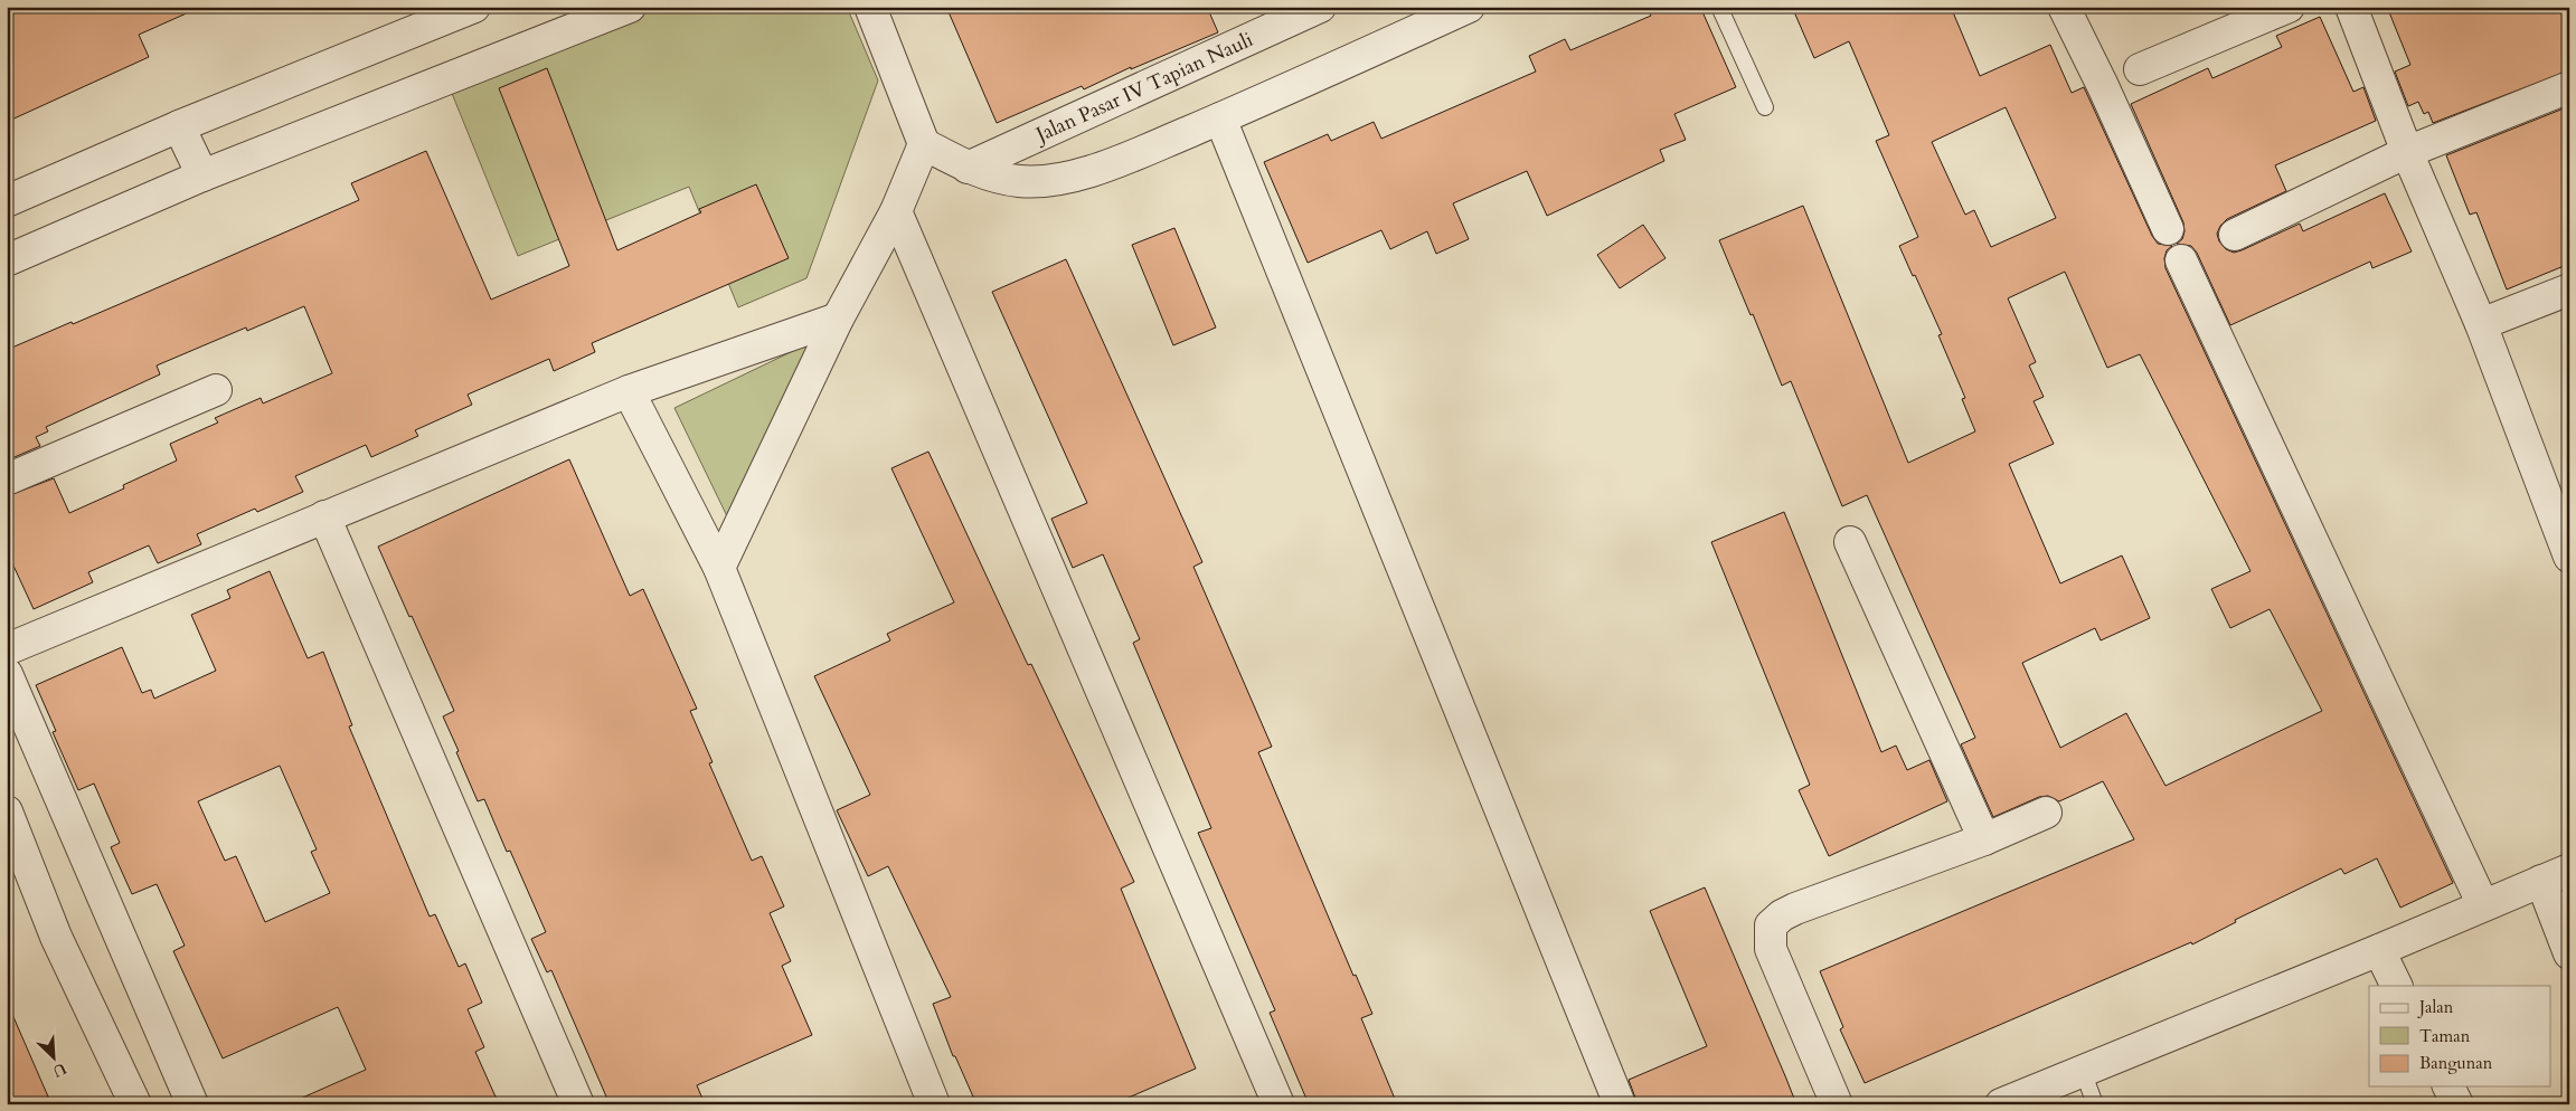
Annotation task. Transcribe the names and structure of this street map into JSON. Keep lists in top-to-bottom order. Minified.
{"streets":{"street":["Jalan Pasar IV Tapian Nauli"]},"legend":["Jalan","Taman","Bangunan"],"north":"bottom right"}
